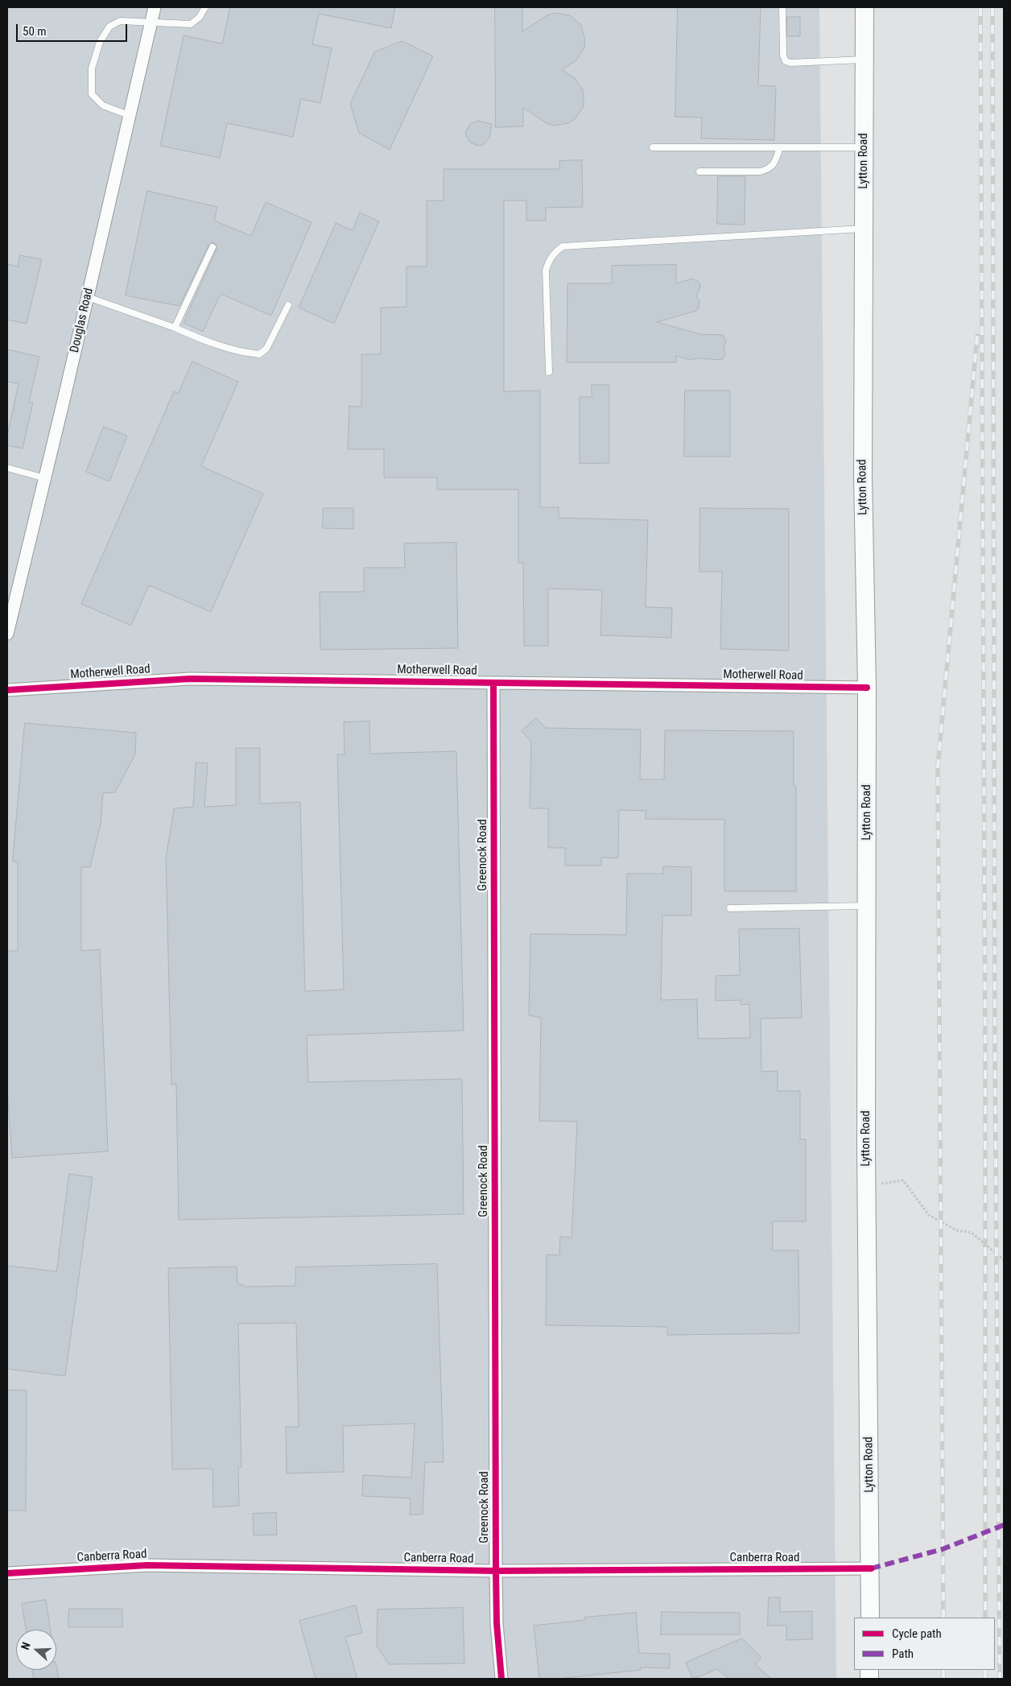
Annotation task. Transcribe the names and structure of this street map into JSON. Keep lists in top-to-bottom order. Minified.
{"streets":{"main road":["Lytton Road"],"street":["Douglas Road","Motherwell Road","Greenock Road","Canberra Road"]},"crossings":[["Lytton Road","Motherwell Road"],["Lytton Road","Canberra Road"],["Motherwell Road","Greenock Road"],["Greenock Road","Canberra Road"]],"legend":["Cycle path","Path"],"scale_bar":"50 m","north":"left"}
